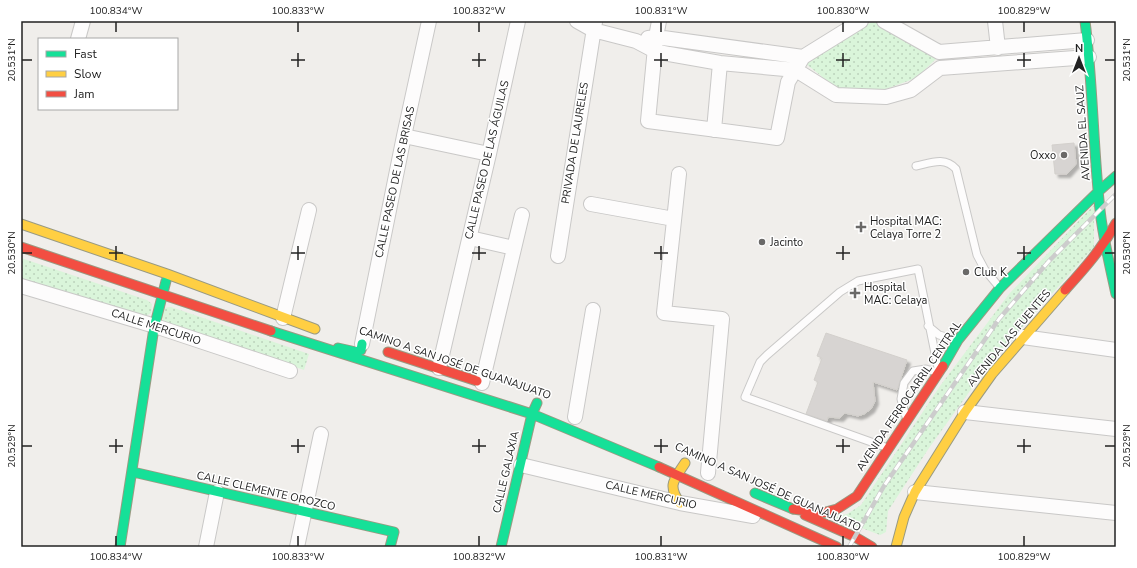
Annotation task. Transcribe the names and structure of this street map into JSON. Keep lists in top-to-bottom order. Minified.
{"streets":{"main road":["AVENIDA EL SAUZ","AVENIDA LAS FUENTES","CAMINO A SAN JOSÉ DE GUANAJUATO","AVENIDA FERROCARRIL CENTRAL","CALLE GALAXIA","CALLE CLEMENTE OROZCO"],"street":["PRIVADA DE LAURELES","CALLE PASEO DE LAS ÁGUILAS","CALLE PASEO DE LAS BRISAS","CALLE MERCURIO"]},"crossings":[["AVENIDA EL SAUZ","AVENIDA LAS FUENTES"],["AVENIDA EL SAUZ","AVENIDA FERROCARRIL CENTRAL"],["CALLE PASEO DE LAS ÁGUILAS","CAMINO A SAN JOSÉ DE GUANAJUATO"],["CALLE PASEO DE LAS BRISAS","CAMINO A SAN JOSÉ DE GUANAJUATO"],["CALLE MERCURIO","CAMINO A SAN JOSÉ DE GUANAJUATO"],["CALLE MERCURIO","CALLE GALAXIA"],["CAMINO A SAN JOSÉ DE GUANAJUATO","AVENIDA FERROCARRIL CENTRAL"],["CAMINO A SAN JOSÉ DE GUANAJUATO","CALLE GALAXIA"]],"places":{"other":["Oxxo","Jacinto","Club K"],"health":["Hospital MAC: Celaya Torre 2","Hospital MAC: Celaya"]},"legend":["Fast","Slow","Jam"],"north":"top","coordinates":["100.834°W","100.833°W","100.832°W","100.831°W","100.830°W","100.829°W","20.531°N","20.530°N","20.529°N"]}
